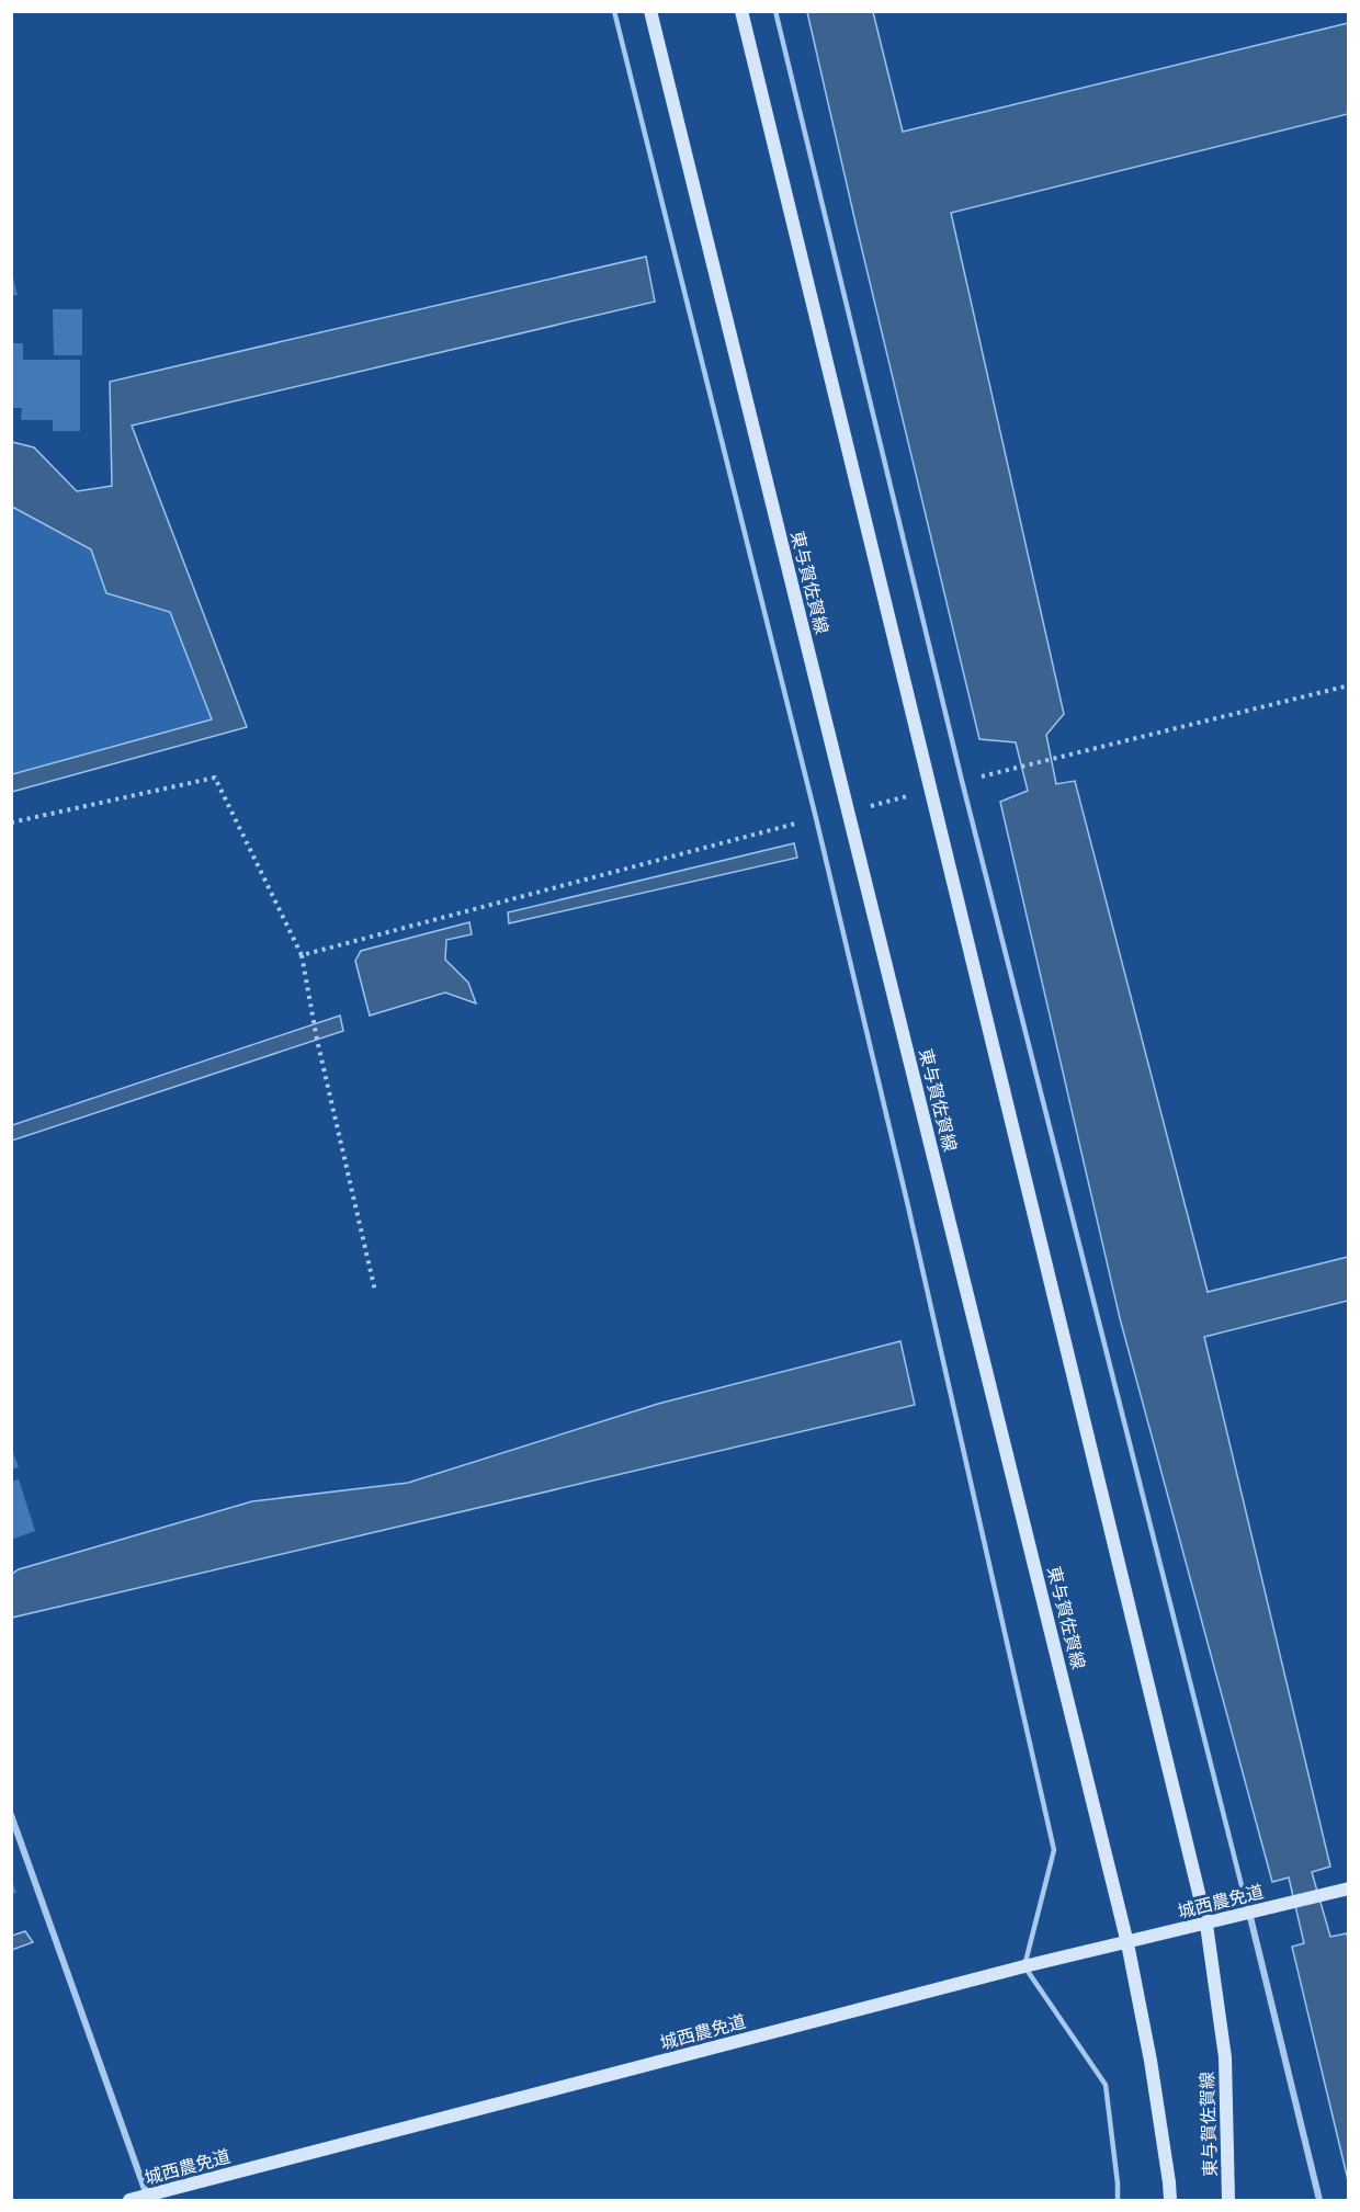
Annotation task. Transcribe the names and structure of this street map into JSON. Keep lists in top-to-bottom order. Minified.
{"streets":{"main road":["東与賀佐賀線","城西農免道"]},"crossings":[["東与賀佐賀線","城西農免道"]]}
